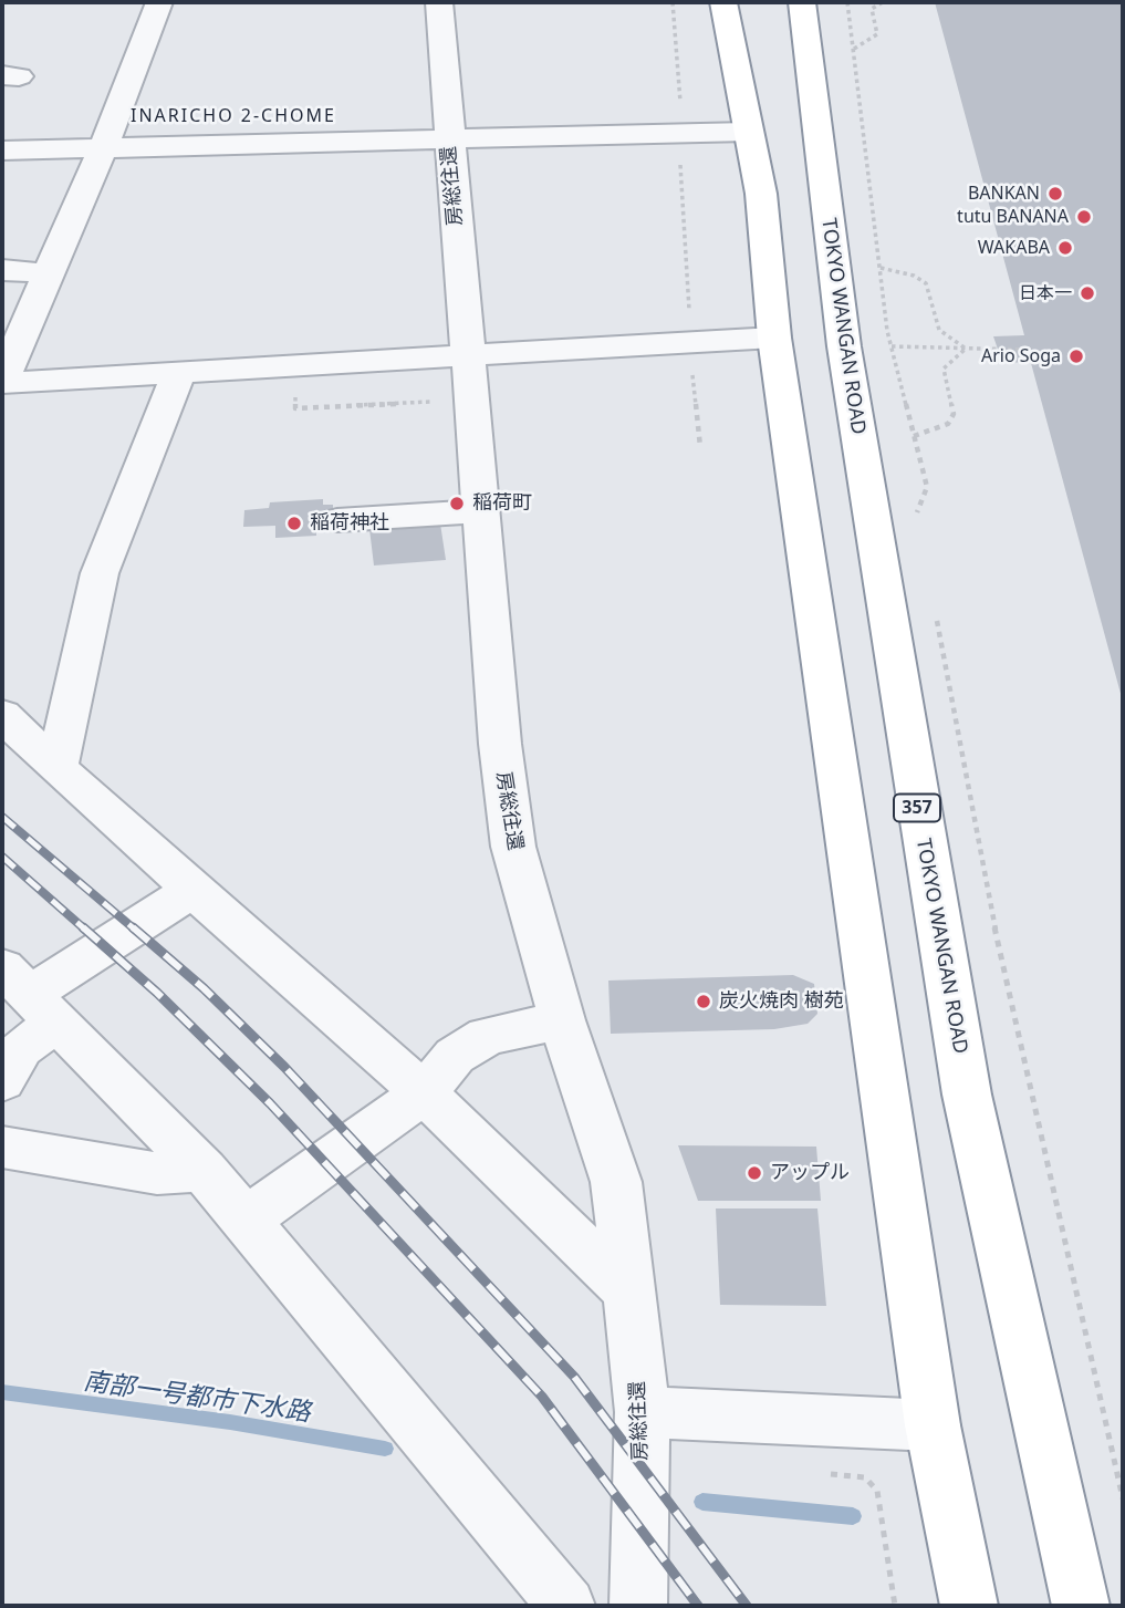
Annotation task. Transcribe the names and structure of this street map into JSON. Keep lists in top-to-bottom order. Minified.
{"streets":{"highway":["TOKYO WANGAN ROAD","357"],"street":["房総往還"]},"districts":["INARICHO 2-CHOME"],"water":["南部一号都市下水路"],"places":["BANKAN","tutu BANANA","WAKABA","日本一","Ario Soga","稲荷町","稲荷神社","炭火焼肉 樹苑","アップル"]}
